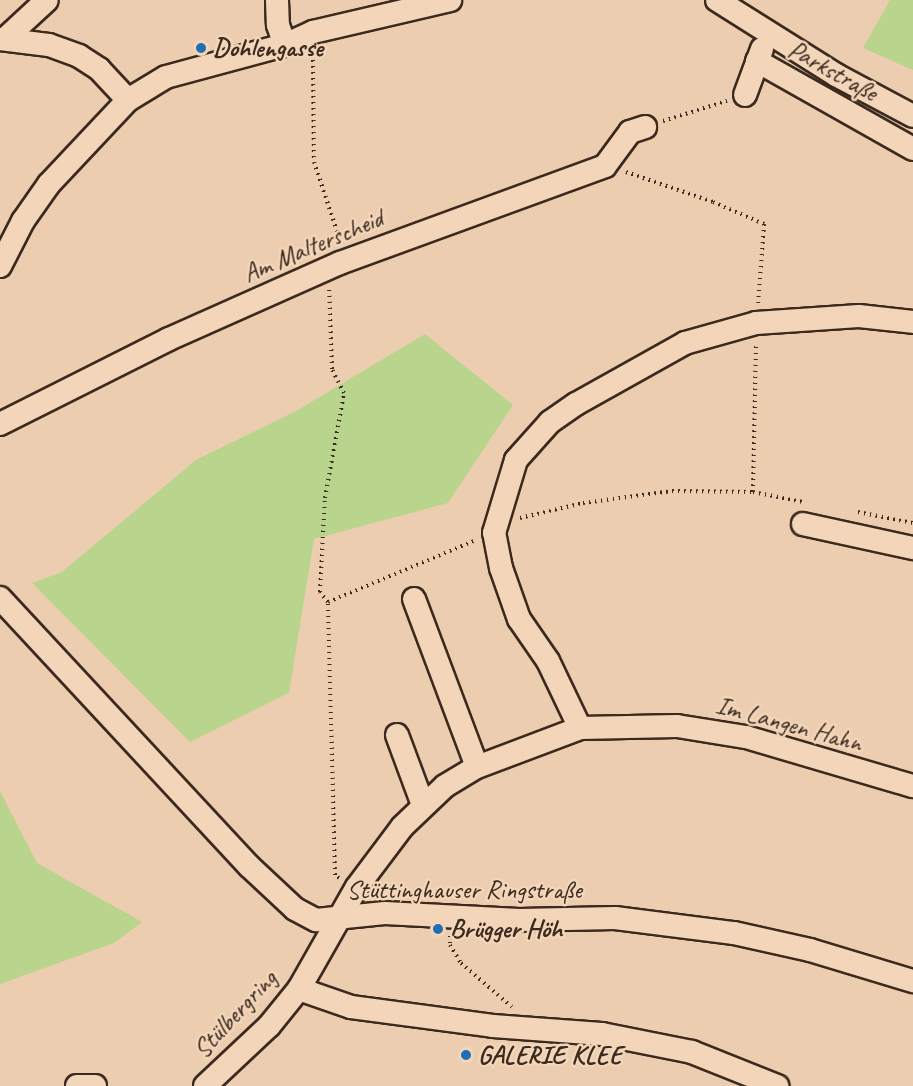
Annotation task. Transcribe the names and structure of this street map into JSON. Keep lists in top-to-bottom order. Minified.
{"streets":{"street":["Parkstraße","Am Malterscheid","Im Langen Hahn","Stüttinghauser Ringstraße","Stülbergring"]},"crossings":[["Im Langen Hahn","Stüttinghauser Ringstraße"],["Im Langen Hahn","Stülbergring"],["Stüttinghauser Ringstraße","Stülbergring"]],"places":["Dohlengasse","Brügger Höh","GALERIE KLEE"]}
